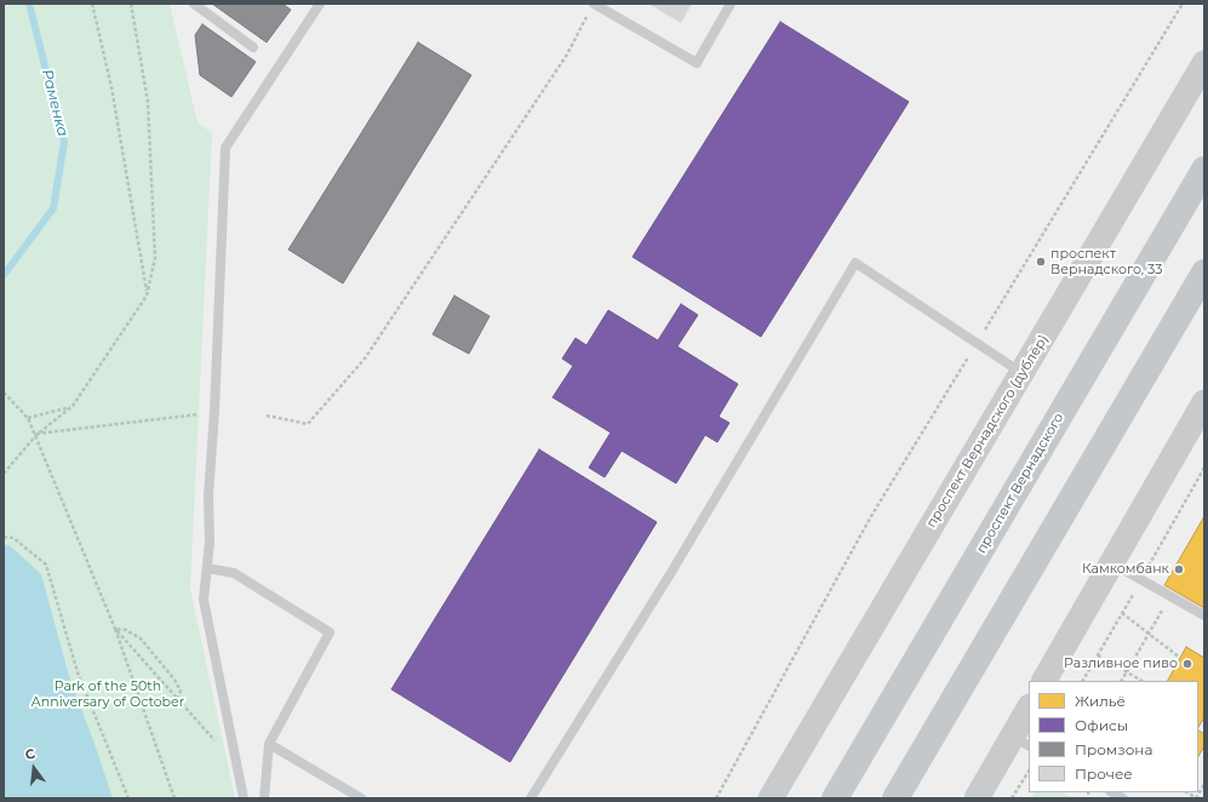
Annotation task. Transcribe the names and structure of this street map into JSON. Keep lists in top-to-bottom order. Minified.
{"streets":{"main road":["проспект Вернадского"],"street":["проспект Вернадского (дублёр)"]},"water":["Раменка"],"parks":["Park of the 50th Anniversary of October"],"places":["проспект Вернадского, 33","Камкомбанк","Разливное пиво"],"legend":["Жильё","Офисы","Промзона","Прочее"],"north":"top"}
